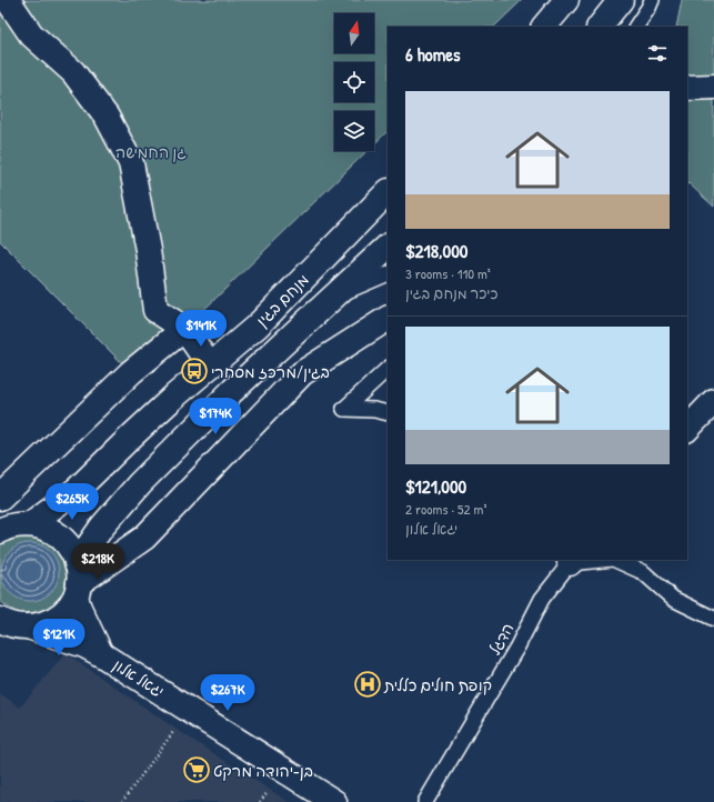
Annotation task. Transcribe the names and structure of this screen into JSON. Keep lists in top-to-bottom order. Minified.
{"streets":{"street":["מנחם בגין","יגאל אלון"],"lane":["הדגל"]},"crossings":[["מנחם בגין","יגאל אלון"]],"parks":["גן החמישה"],"places":{"bus stop":["בגין/מרכז מסחרי"],"hospital":["קופת חולים כללית"],"supermarket":["בן-יהודה מרקט"]},"north":"top","page":{"heading":"6 homes","list":[{"name":"$218,000","note":"3 rooms · 110 m² · כיכר מנחם בגין"},{"name":"$121,000","note":"2 rooms · 52 m² · יגאל אלון"}],"price":["$141K","$174K","$265K","$218K","$121K","$267K"]}}
